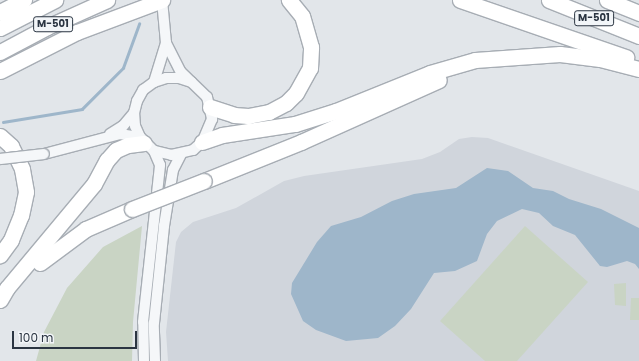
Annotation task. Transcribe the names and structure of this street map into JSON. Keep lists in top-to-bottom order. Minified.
{"streets":{"highway":["M-501"]},"scale_bar":"100 m"}
